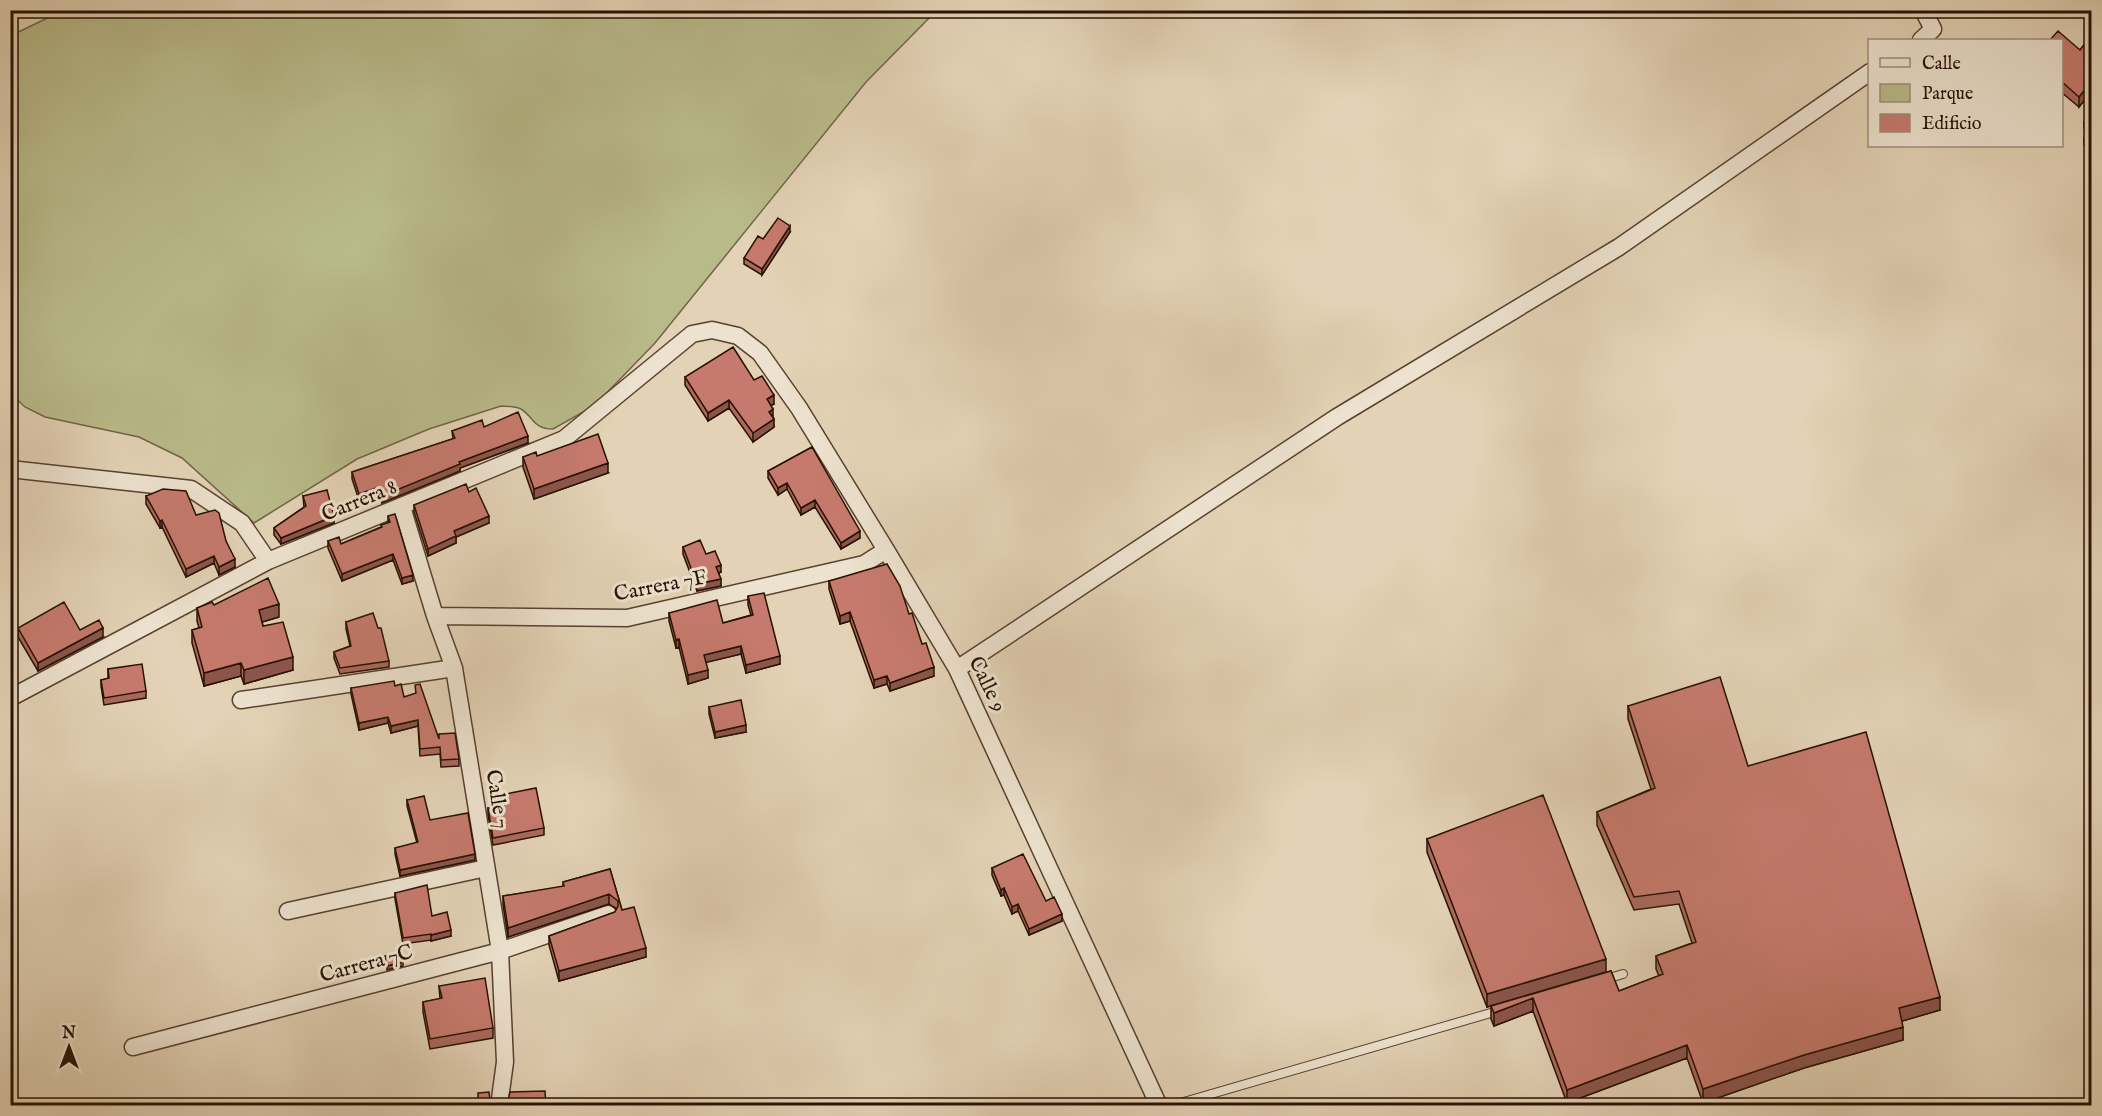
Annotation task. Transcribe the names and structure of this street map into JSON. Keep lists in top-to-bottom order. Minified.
{"streets":{"street":["Carrera 8","Carrera 7F","Calle 9","Calle 7","Carrera 7C"]},"crossings":[["Carrera 8","Calle 9"],["Carrera 8","Calle 7"],["Carrera 7F","Calle 9"],["Carrera 7F","Calle 7"],["Calle 7","Carrera 7C"]],"legend":["Calle","Parque","Edificio"],"north":"top"}
